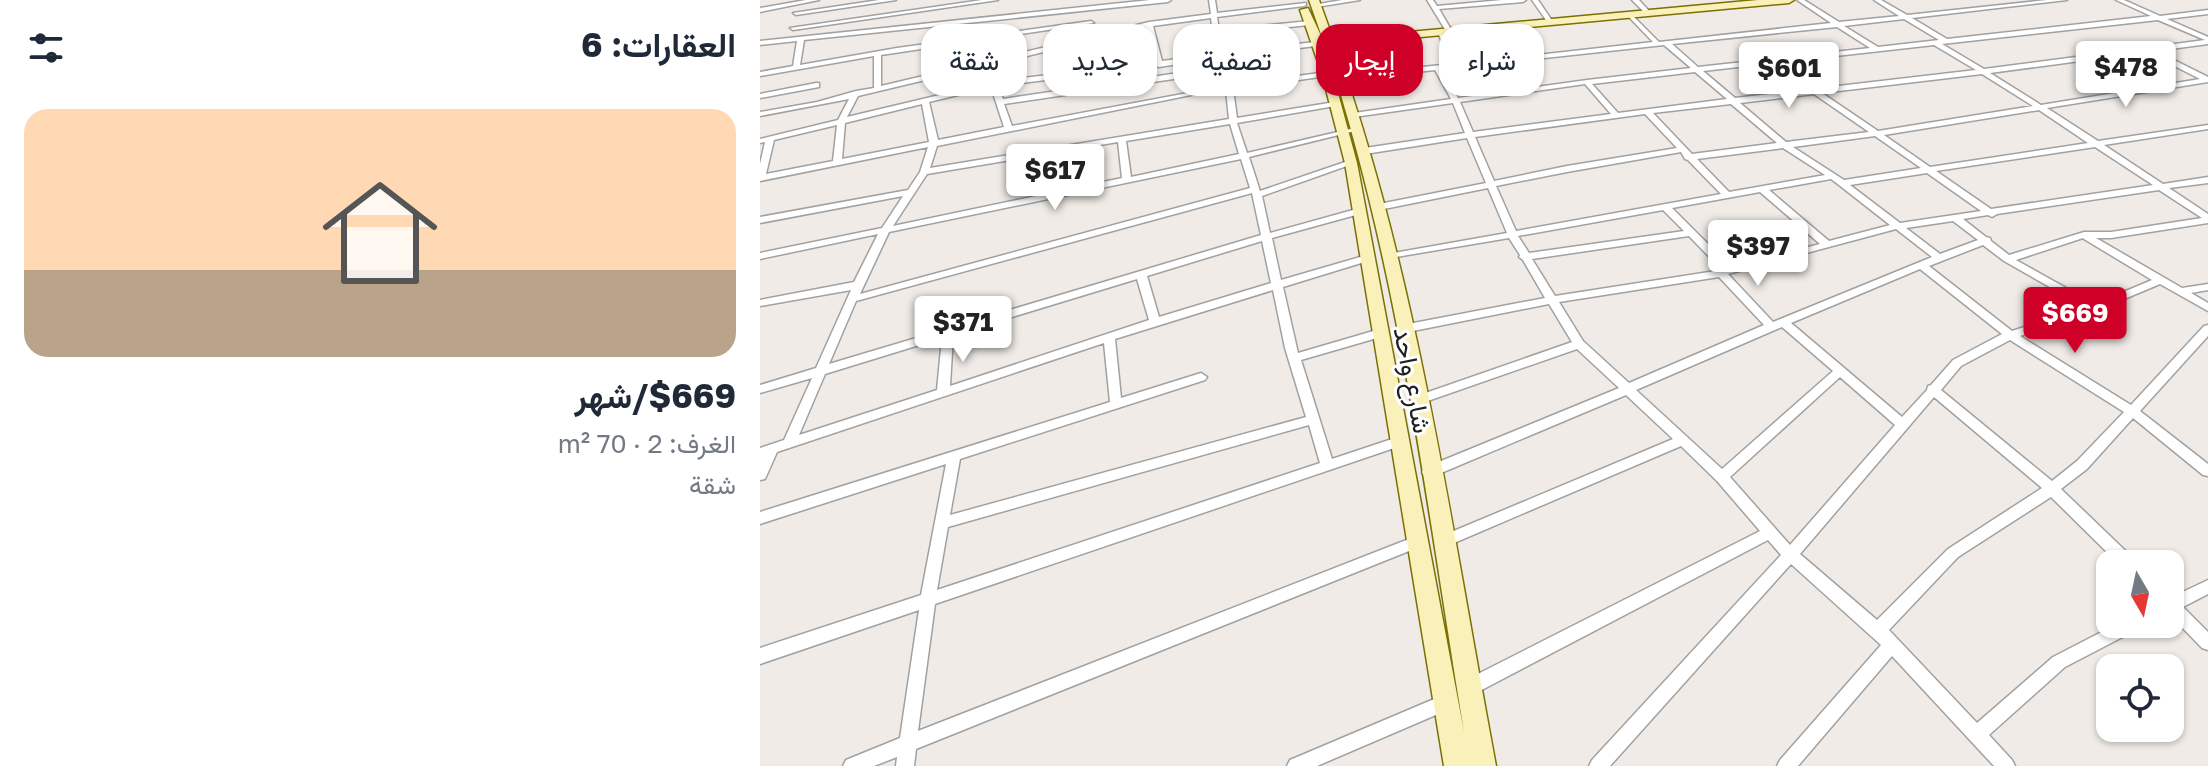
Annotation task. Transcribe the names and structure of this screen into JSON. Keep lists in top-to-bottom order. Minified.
{"streets":{"street":["شارع واحد"]},"north":"bottom","page":{"heading":"العقارات: 6","chip":["شراء","إيجار","تصفية","جديد","شقة"],"price":["$478","$601","$617","$397","$669","$371"],"list":[{"name":"$669/شهر","note":"الغرف: 2 · 70 m² · شقة"}]}}
